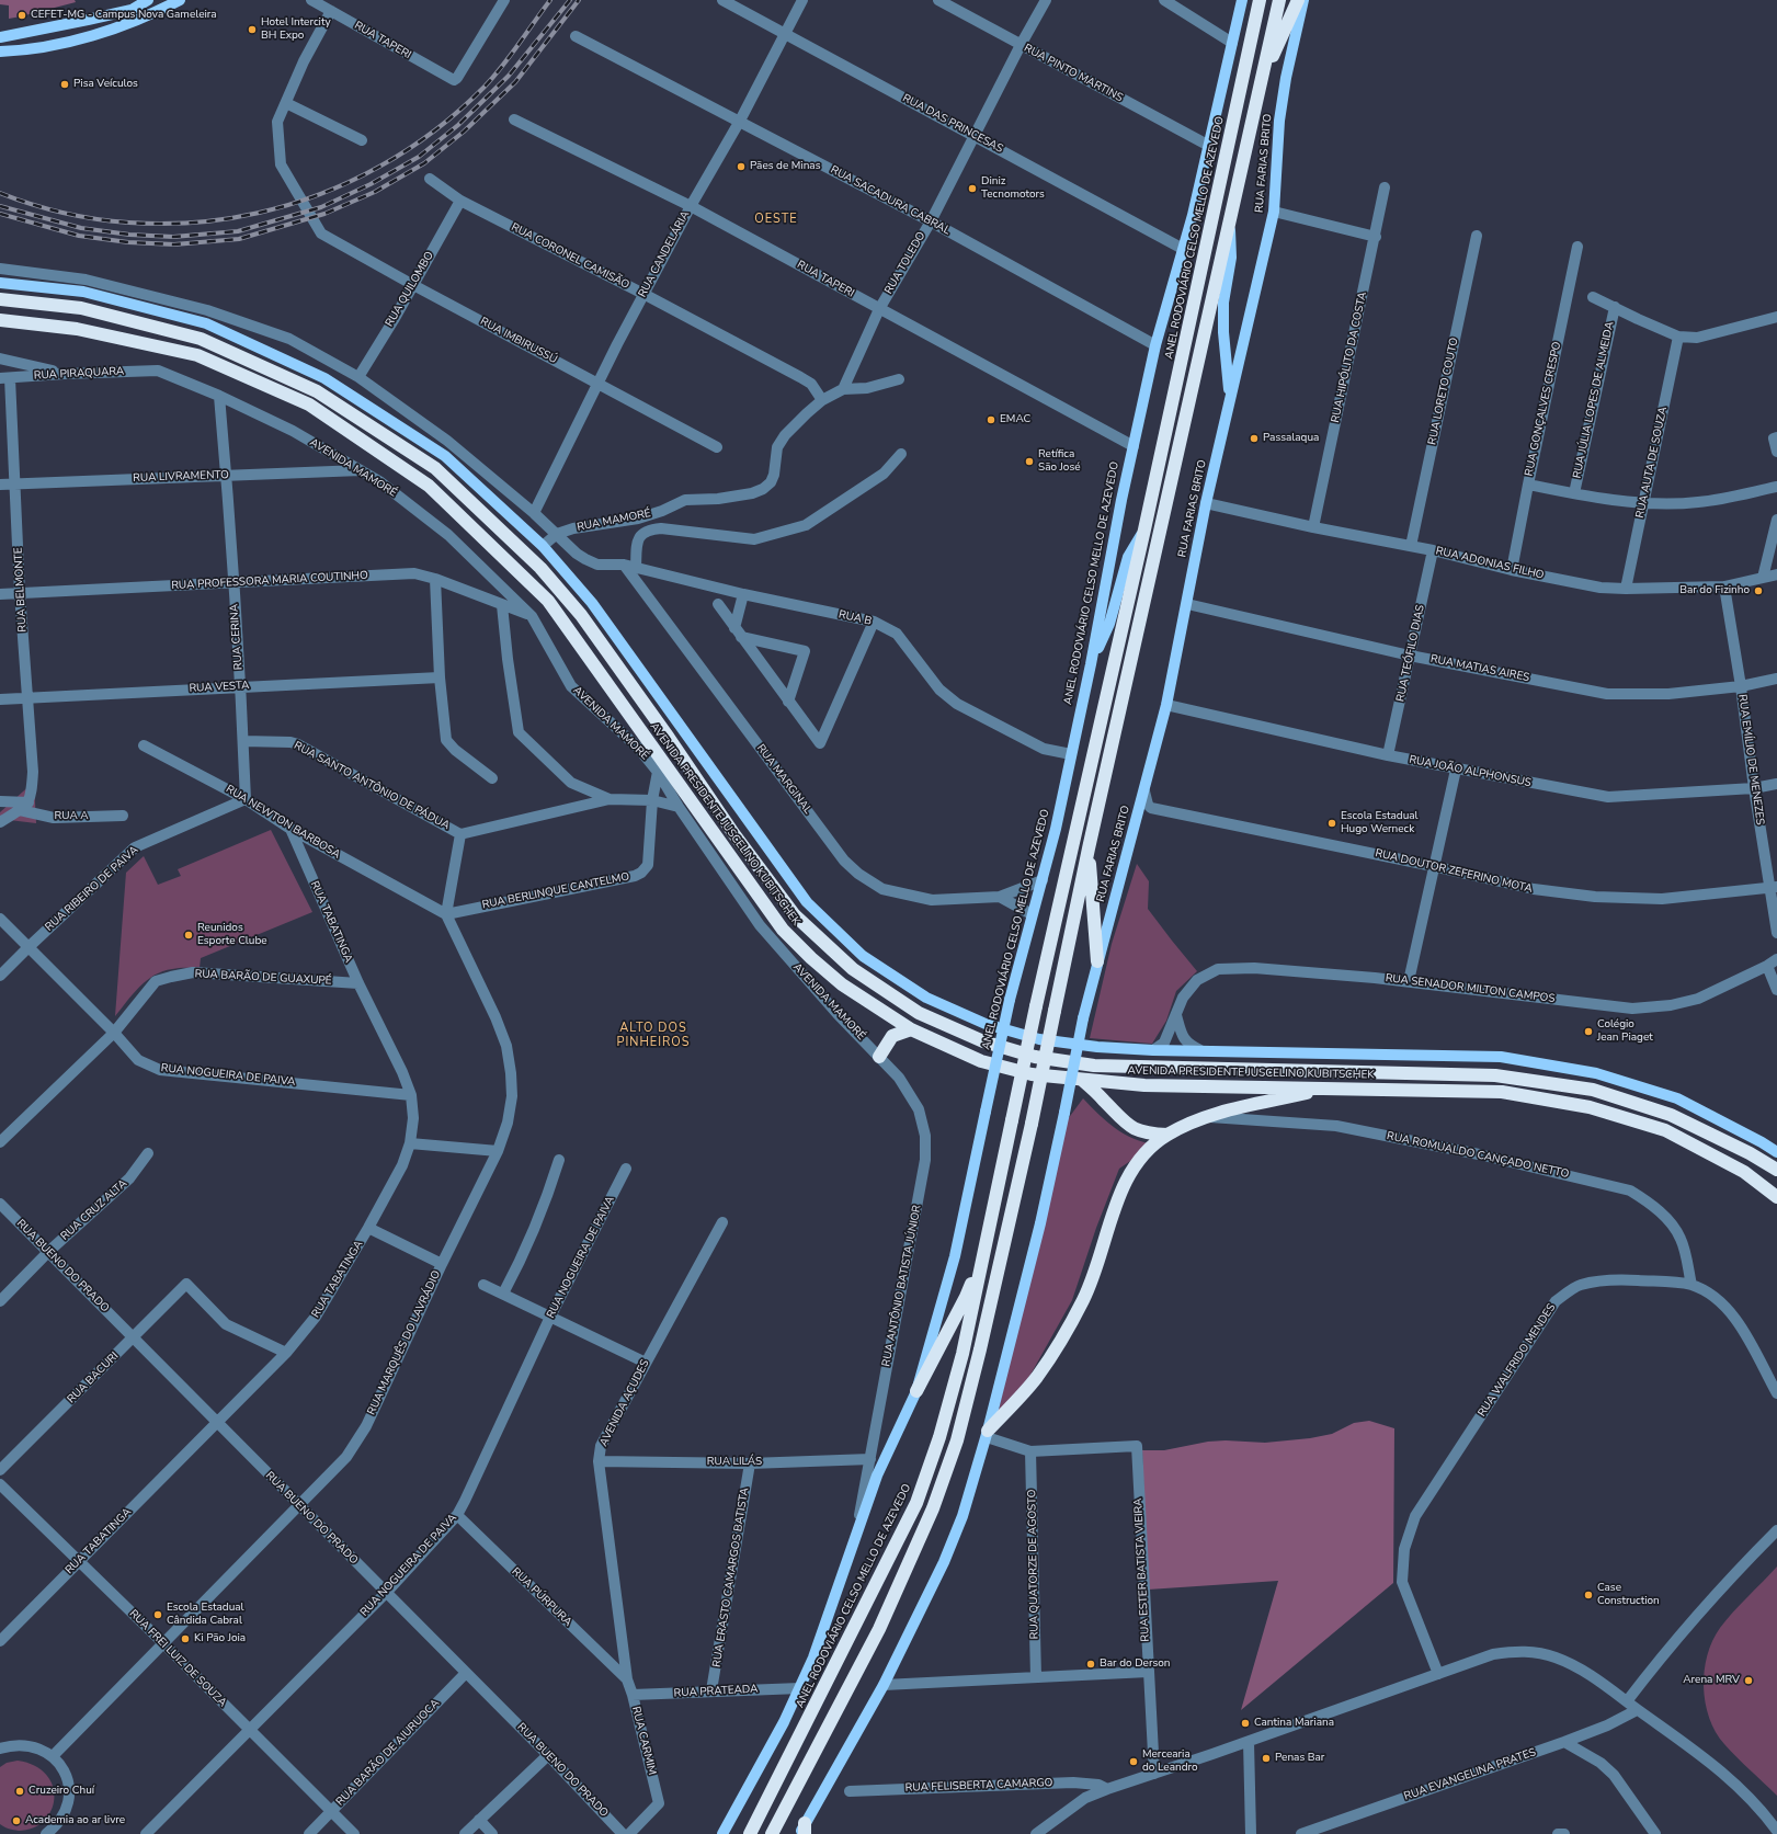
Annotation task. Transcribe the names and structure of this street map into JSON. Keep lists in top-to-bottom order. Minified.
{"streets":{"highway":["ANEL RODOVIÁRIO CELSO MELLO DE AZEVEDO","AVENIDA PRESIDENTE JUSCELINO KUBITSCHEK"],"main road":["RUA FARIAS BRITO"],"street":["RUA TAPERI","RUA PINTO MARTINS","RUA DAS PRINCESAS","RUA SACADURA CABRAL","RUA CANDELÁRIA","RUA CORONEL CAMISÃO","RUA TOLEDO","RUA QUILOMBO","RUA IMBIRUSSÚ","RUA HIPÓLITO DA COSTA","RUA PIRAQUARA","RUA LORETO COUTO","RUA JÚLIA LOPES DE ALMEIDA","RUA GONÇALVES CRESPO","RUA AUTA DE SOUZA","AVENIDA MAMORÉ","RUA LIVRAMENTO","RUA MAMORÉ","RUA ADONIAS FILHO","RUA PROFESSORA MARIA COUTINHO","RUA BELMONTE","RUA B","RUA CERINA","RUA TEÓFILO DIAS","RUA MATIAS AIRES","RUA VESTA","RUA EMÍLIO DE MENEZES","RUA JOÃO ALPHONSUS","RUA MARGINAL","RUA SANTO ANTÔNIO DE PÁDUA","RUA A","RUA NEWTON BARBOSA","RUA DOUTOR ZEFERINO MOTA","RUA RIBEIRO DE PAIVA","RUA BERLINQUE CANTELMO","RUA TABATINGA","RUA BARÃO DE GUAXUPÉ","RUA SENADOR MILTON CAMPOS","RUA NOGUEIRA DE PAIVA","RUA ROMUALDO CANÇADO NETTO","RUA CRUZ ALTA","RUA BUENO DO PRADO","RUA ANTÔNIO BATISTA JÚNIOR","RUA MARQUÊS DO LAVRÁDIO","RUA WALFRIDO MENDES","RUA BACURI","AVENIDA AÇUDES","RUA LILÁS","RUA QUATORZE DE AGOSTO","RUA ESTER BATISTA VIEIRA","RUA ERASTO CAMARGOS BATISTA","RUA PÚRPURA","RUA FREI LUIZ DE SOUZA","RUA PRATEADA","RUA CARMIM","RUA BARÃO DE AIURUOCA","RUA EVANGELINA PRATES","RUA FELISBERTA CAMARGO"]},"crossings":[["RUA TAPERI","ANEL RODOVIÁRIO CELSO MELLO DE AZEVEDO"],["RUA TAPERI","RUA CANDELÁRIA"],["RUA TAPERI","RUA TOLEDO"],["RUA PINTO MARTINS","ANEL RODOVIÁRIO CELSO MELLO DE AZEVEDO"],["RUA PINTO MARTINS","RUA TOLEDO"],["RUA DAS PRINCESAS","ANEL RODOVIÁRIO CELSO MELLO DE AZEVEDO"],["RUA DAS PRINCESAS","RUA CANDELÁRIA"],["RUA DAS PRINCESAS","RUA TOLEDO"],["RUA FARIAS BRITO","RUA ADONIAS FILHO"],["RUA FARIAS BRITO","RUA MATIAS AIRES"],["RUA FARIAS BRITO","RUA JOÃO ALPHONSUS"],["RUA FARIAS BRITO","RUA DOUTOR ZEFERINO MOTA"],["RUA SACADURA CABRAL","ANEL RODOVIÁRIO CELSO MELLO DE AZEVEDO"],["RUA SACADURA CABRAL","RUA CANDELÁRIA"],["RUA SACADURA CABRAL","RUA TOLEDO"],["ANEL RODOVIÁRIO CELSO MELLO DE AZEVEDO","RUA B"],["ANEL RODOVIÁRIO CELSO MELLO DE AZEVEDO","RUA MARGINAL"],["ANEL RODOVIÁRIO CELSO MELLO DE AZEVEDO","RUA ANTÔNIO BATISTA JÚNIOR"],["ANEL RODOVIÁRIO CELSO MELLO DE AZEVEDO","RUA PRATEADA"],["RUA CANDELÁRIA","RUA CORONEL CAMISÃO"],["RUA CANDELÁRIA","RUA IMBIRUSSÚ"],["RUA CANDELÁRIA","RUA B"],["RUA CORONEL CAMISÃO","RUA QUILOMBO"],["RUA CORONEL CAMISÃO","RUA MAMORÉ"],["RUA TOLEDO","RUA MAMORÉ"],["RUA QUILOMBO","RUA IMBIRUSSÚ"],["RUA QUILOMBO","RUA B"],["RUA HIPÓLITO DA COSTA","RUA ADONIAS FILHO"],["RUA PIRAQUARA","AVENIDA MAMORÉ"],["RUA PIRAQUARA","RUA BELMONTE"],["RUA LORETO COUTO","RUA ADONIAS FILHO"],["RUA JÚLIA LOPES DE ALMEIDA","RUA GONÇALVES CRESPO"],["RUA JÚLIA LOPES DE ALMEIDA","RUA AUTA DE SOUZA"],["RUA GONÇALVES CRESPO","RUA ADONIAS FILHO"],["RUA AUTA DE SOUZA","RUA ADONIAS FILHO"],["AVENIDA MAMORÉ","RUA LIVRAMENTO"],["AVENIDA MAMORÉ","RUA PROFESSORA MARIA COUTINHO"],["AVENIDA MAMORÉ","RUA CERINA"],["AVENIDA MAMORÉ","RUA SANTO ANTÔNIO DE PÁDUA"],["AVENIDA MAMORÉ","RUA BERLINQUE CANTELMO"],["AVENIDA MAMORÉ","RUA ANTÔNIO BATISTA JÚNIOR"],["RUA LIVRAMENTO","RUA BELMONTE"],["RUA LIVRAMENTO","RUA CERINA"],["RUA MAMORÉ","RUA B"],["RUA ADONIAS FILHO","RUA TEÓFILO DIAS"],["RUA ADONIAS FILHO","RUA EMÍLIO DE MENEZES"],["RUA PROFESSORA MARIA COUTINHO","RUA BELMONTE"],["RUA PROFESSORA MARIA COUTINHO","RUA CERINA"],["RUA BELMONTE","RUA VESTA"],["RUA B","RUA MARGINAL"],["RUA CERINA","RUA VESTA"],["RUA CERINA","RUA SANTO ANTÔNIO DE PÁDUA"],["RUA CERINA","RUA NEWTON BARBOSA"],["RUA CERINA","RUA RIBEIRO DE PAIVA"],["RUA TEÓFILO DIAS","RUA MATIAS AIRES"],["RUA TEÓFILO DIAS","RUA JOÃO ALPHONSUS"],["RUA MATIAS AIRES","RUA EMÍLIO DE MENEZES"],["RUA EMÍLIO DE MENEZES","RUA JOÃO ALPHONSUS"],["RUA EMÍLIO DE MENEZES","RUA DOUTOR ZEFERINO MOTA"],["RUA SANTO ANTÔNIO DE PÁDUA","RUA BERLINQUE CANTELMO"],["RUA NEWTON BARBOSA","RUA RIBEIRO DE PAIVA"],["RUA NEWTON BARBOSA","RUA BERLINQUE CANTELMO"],["RUA NEWTON BARBOSA","RUA TABATINGA"],["RUA NEWTON BARBOSA","RUA MARQUÊS DO LAVRÁDIO"],["AVENIDA PRESIDENTE JUSCELINO KUBITSCHEK","RUA SENADOR MILTON CAMPOS"],["RUA RIBEIRO DE PAIVA","RUA NOGUEIRA DE PAIVA"],["RUA BERLINQUE CANTELMO","RUA MARQUÊS DO LAVRÁDIO"],["RUA TABATINGA","RUA BARÃO DE GUAXUPÉ"],["RUA TABATINGA","RUA NOGUEIRA DE PAIVA"],["RUA TABATINGA","RUA BUENO DO PRADO"],["RUA TABATINGA","RUA BACURI"],["RUA TABATINGA","RUA FREI LUIZ DE SOUZA"],["RUA BARÃO DE GUAXUPÉ","RUA NOGUEIRA DE PAIVA"],["RUA NOGUEIRA DE PAIVA","RUA BUENO DO PRADO"],["RUA NOGUEIRA DE PAIVA","RUA PÚRPURA"],["RUA NOGUEIRA DE PAIVA","RUA FREI LUIZ DE SOUZA"],["RUA ROMUALDO CANÇADO NETTO","RUA WALFRIDO MENDES"],["RUA CRUZ ALTA","RUA BUENO DO PRADO"],["RUA BUENO DO PRADO","RUA MARQUÊS DO LAVRÁDIO"],["RUA BUENO DO PRADO","RUA BACURI"],["RUA BUENO DO PRADO","RUA BARÃO DE AIURUOCA"],["RUA ANTÔNIO BATISTA JÚNIOR","RUA LILÁS"],["RUA MARQUÊS DO LAVRÁDIO","RUA FREI LUIZ DE SOUZA"],["AVENIDA AÇUDES","RUA LILÁS"],["AVENIDA AÇUDES","RUA PÚRPURA"],["AVENIDA AÇUDES","RUA CARMIM"],["RUA LILÁS","RUA ERASTO CAMARGOS BATISTA"],["RUA QUATORZE DE AGOSTO","RUA ESTER BATISTA VIEIRA"],["RUA ERASTO CAMARGOS BATISTA","RUA PRATEADA"],["RUA PÚRPURA","RUA CARMIM"],["RUA FREI LUIZ DE SOUZA","RUA BARÃO DE AIURUOCA"],["RUA PRATEADA","RUA CARMIM"]],"districts":["OESTE","ALTO DOS PINHEIROS"],"places":["CEFET-MG - Campus Nova Gameleira","Hotel Intercity BH Expo","Pisa Veículos","Pães de Minas","Diniz Tecnomotors","EMAC","Passalaqua","Retífica São José","Bar do Fizinho","Escola Estadual Hugo Werneck","Reunidos Esporte Clube","Colégio Jean Piaget","Case Construction","Escola Estadual Cândida Cabral","Ki Pão Joia","Bar do Derson","Arena MRV","Cantina Mariana","Penas Bar","Mercearia do Leandro","Cruzeiro Chuí","Academia ao ar livre"]}
